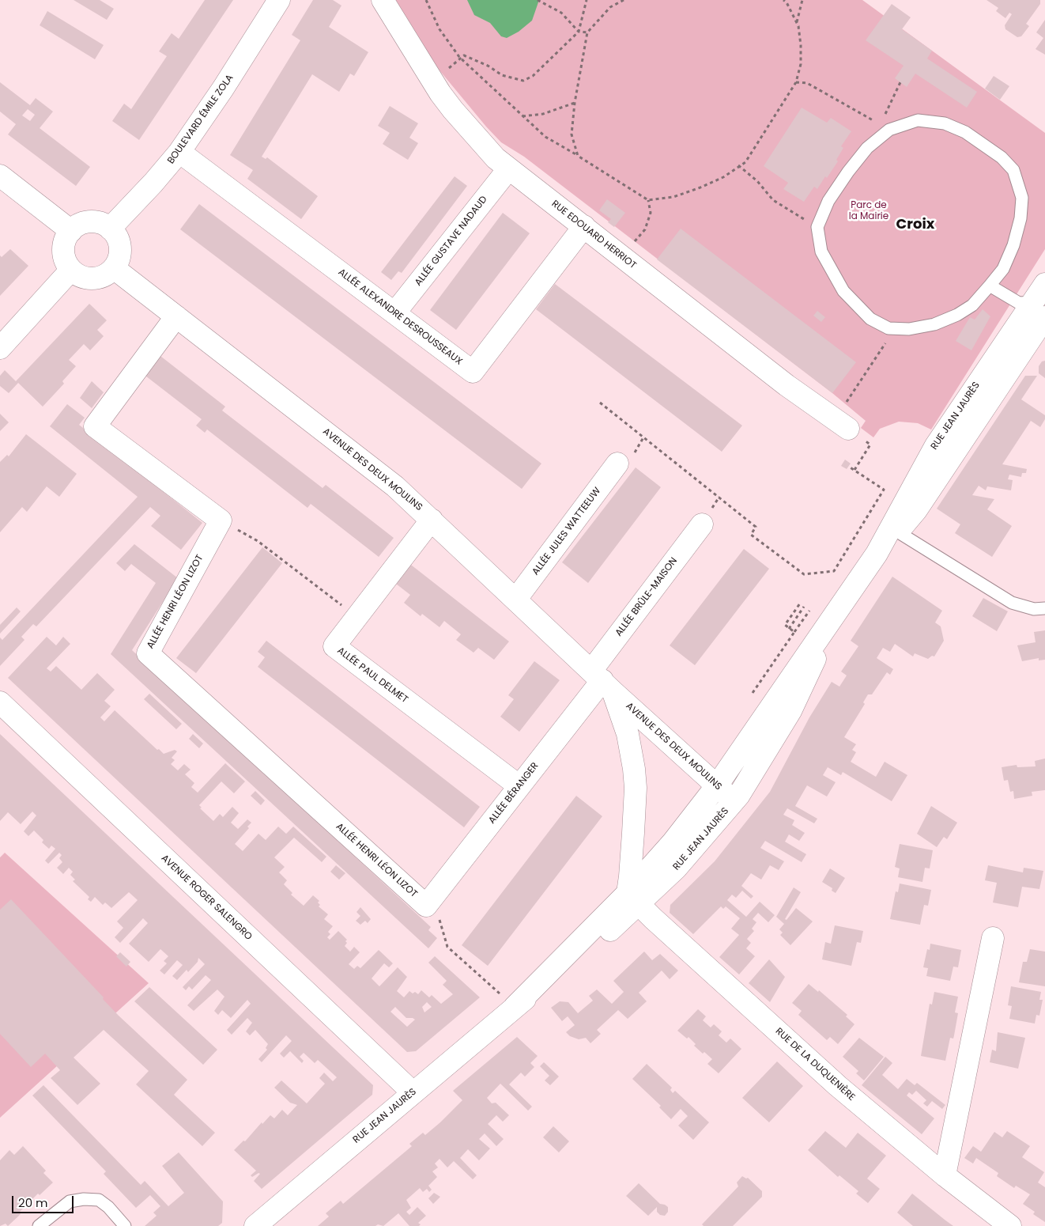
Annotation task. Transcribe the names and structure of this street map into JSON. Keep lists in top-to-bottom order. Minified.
{"streets":{"street":["BOULEVARD ÉMILE ZOLA","RUE EDOUARD HERRIOT","ALLÉE GUSTAVE NADAUD","ALLÉE ALEXANDRE DESROUSSEAUX","RUE JEAN JAURÈS","AVENUE DES DEUX MOULINS","ALLÉE JULES WATTEEUW","ALLÉE BRÛLE-MAISON","ALLÉE HENRI LÉON LIZOT","ALLÉE PAUL DELMET","ALLÉE BÉRANGER","AVENUE ROGER SALENGRO","RUE DE LA DUQUENIÈRE"]},"crossings":[["BOULEVARD ÉMILE ZOLA","ALLÉE ALEXANDRE DESROUSSEAUX"],["BOULEVARD ÉMILE ZOLA","AVENUE DES DEUX MOULINS"],["RUE EDOUARD HERRIOT","ALLÉE GUSTAVE NADAUD"],["RUE EDOUARD HERRIOT","ALLÉE ALEXANDRE DESROUSSEAUX"],["ALLÉE GUSTAVE NADAUD","ALLÉE ALEXANDRE DESROUSSEAUX"],["RUE JEAN JAURÈS","AVENUE DES DEUX MOULINS"],["RUE JEAN JAURÈS","AVENUE ROGER SALENGRO"],["RUE JEAN JAURÈS","RUE DE LA DUQUENIÈRE"],["AVENUE DES DEUX MOULINS","ALLÉE JULES WATTEEUW"],["AVENUE DES DEUX MOULINS","ALLÉE BRÛLE-MAISON"],["AVENUE DES DEUX MOULINS","ALLÉE PAUL DELMET"],["AVENUE DES DEUX MOULINS","ALLÉE BÉRANGER"],["AVENUE DES DEUX MOULINS","RUE DE LA DUQUENIÈRE"],["ALLÉE BRÛLE-MAISON","ALLÉE BÉRANGER"],["ALLÉE HENRI LÉON LIZOT","ALLÉE BÉRANGER"],["ALLÉE PAUL DELMET","ALLÉE BÉRANGER"]],"districts":["Croix"],"parks":["Parc de la Mairie"],"scale_bar":"20 m"}
